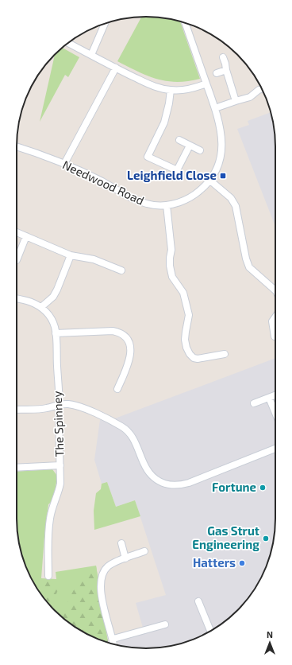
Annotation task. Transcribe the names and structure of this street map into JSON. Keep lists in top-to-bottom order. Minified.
{"streets":{"street":["Needwood Road","The Spinney"]},"places":{"transit":["Leighfield Close"],"other":["Fortune","Gas Strut Engineering","Hatters"]},"north":"top"}
